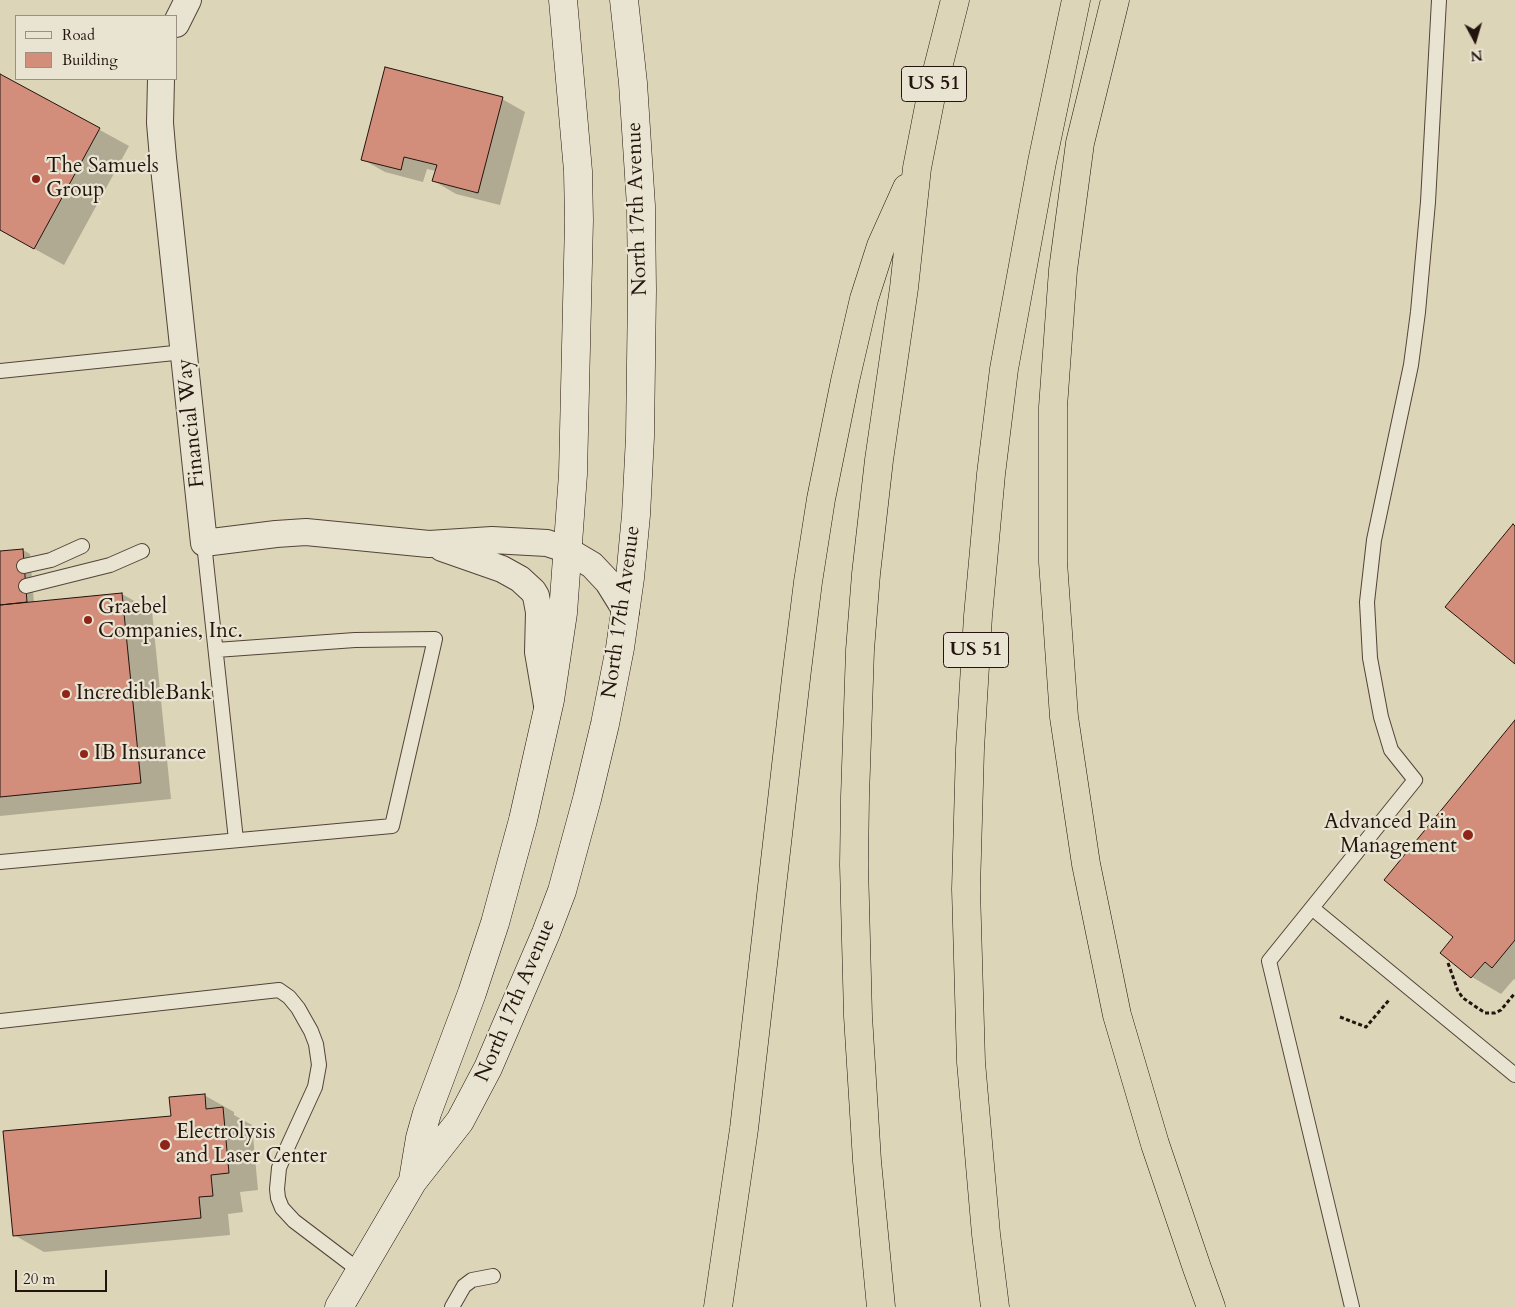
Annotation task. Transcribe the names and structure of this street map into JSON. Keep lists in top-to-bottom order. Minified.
{"streets":{"highway":["US 51"],"main road":["North 17th Avenue"],"street":["Financial Way"]},"places":["The Samuels Group","Graebel Companies, Inc.","IncredibleBank","IB Insurance","Advanced Pain Management","Electrolysis and Laser Center"],"legend":["Road","Building"],"scale_bar":"20 m","north":"bottom"}
